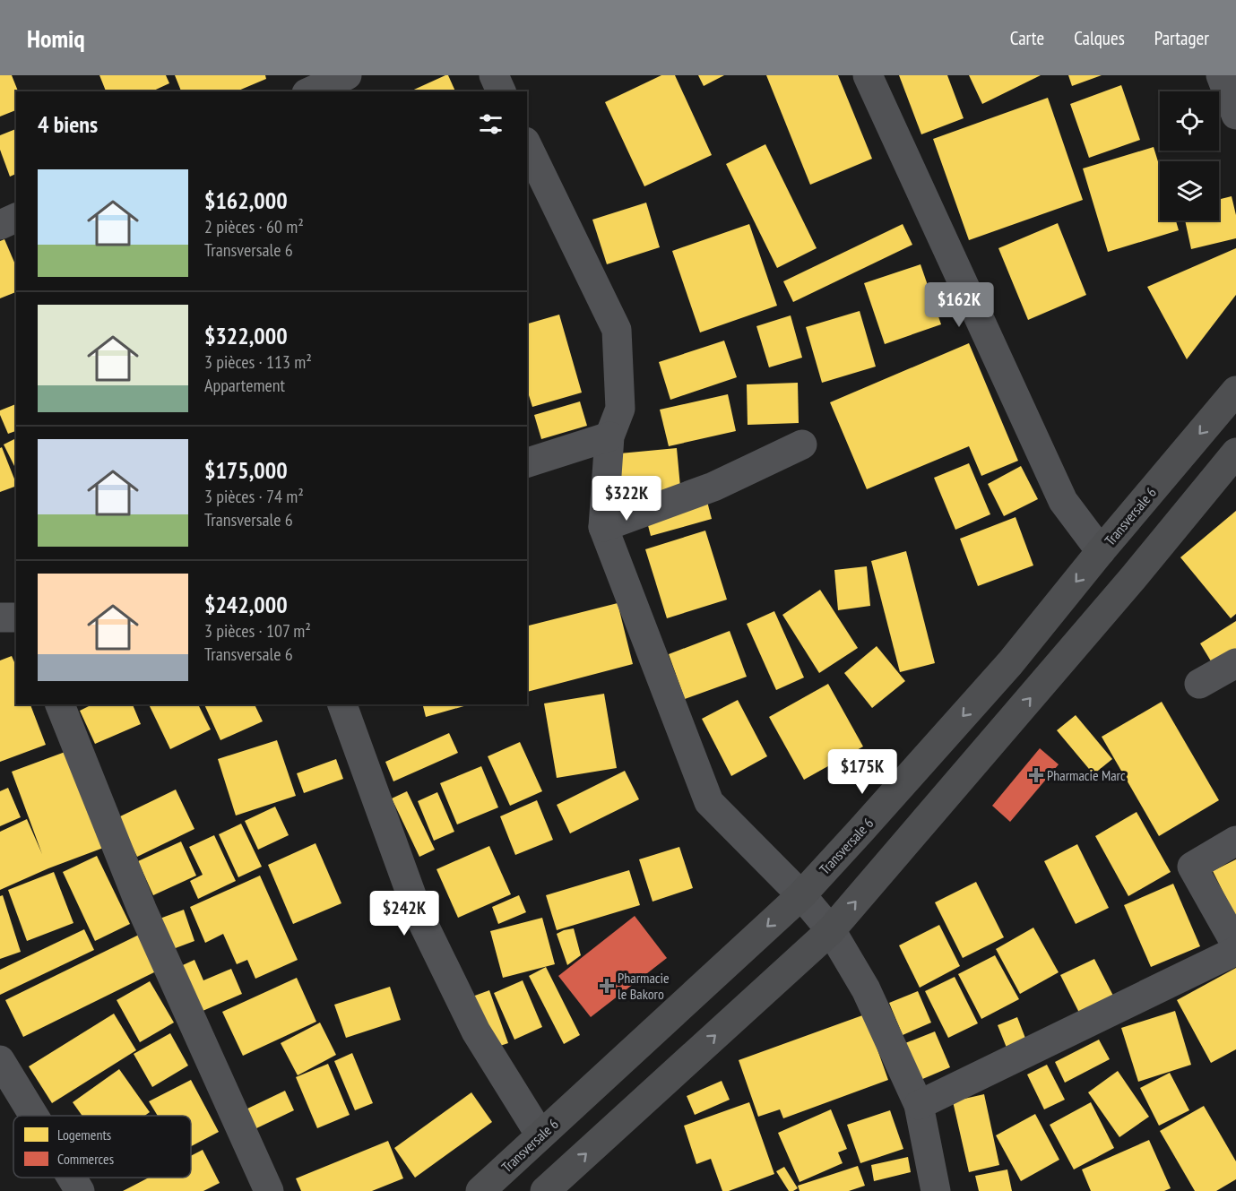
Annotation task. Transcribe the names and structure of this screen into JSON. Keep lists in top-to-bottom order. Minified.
{"streets":{"main road":["Transversale 6"]},"places":{"health":["Pharmacie Marc","Pharmacie le Bakoro"]},"legend":["Logements","Commerces"],"page":{"header":"Homiq","nav":["Carte","Calques","Partager"],"heading":"4 biens","list":[{"name":"$162,000","note":"2 pièces · 60 m² · Transversale 6"},{"name":"$322,000","note":"3 pièces · 113 m² · Appartement"},{"name":"$175,000","note":"3 pièces · 74 m² · Transversale 6"},{"name":"$242,000","note":"3 pièces · 107 m² · Transversale 6"}],"price":["$162K","$322K","$175K","$242K"]}}
